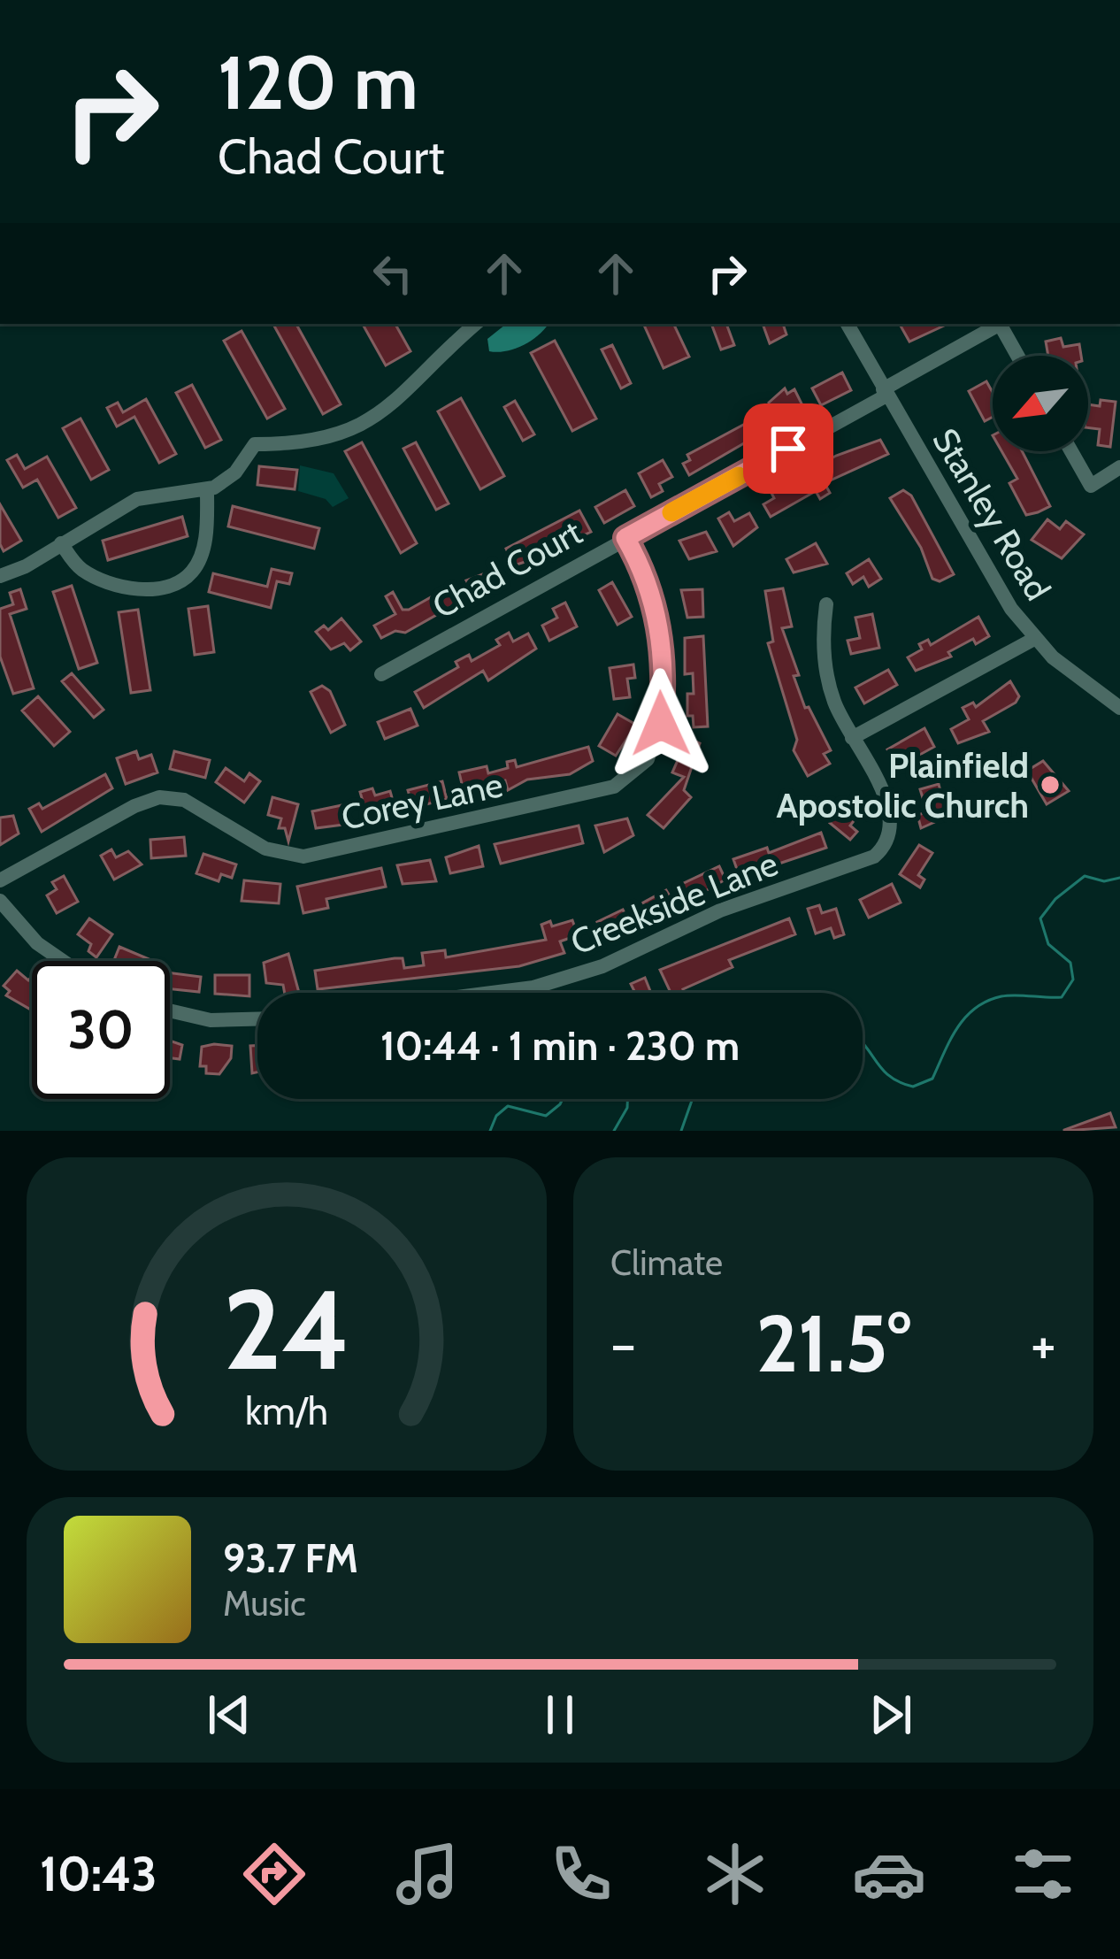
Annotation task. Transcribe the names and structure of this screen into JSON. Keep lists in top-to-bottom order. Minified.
{"streets":{"street":["Stanley Road","Chad Court","Corey Lane","Creekside Lane"]},"crossings":[["Stanley Road","Chad Court"],["Chad Court","Corey Lane"]],"places":["Plainfield Apostolic Church"],"north":"bottom left","page":{"turn":["120 m","Chad Court"],"limit":"30","trip":"10:44 · 1 min · 230 m","tile":"Climate","heat":["−","21.5°","+"],"song":["93.7 FM","Music"],"tabs":"10:43","gauge":["24","km/h"]}}
